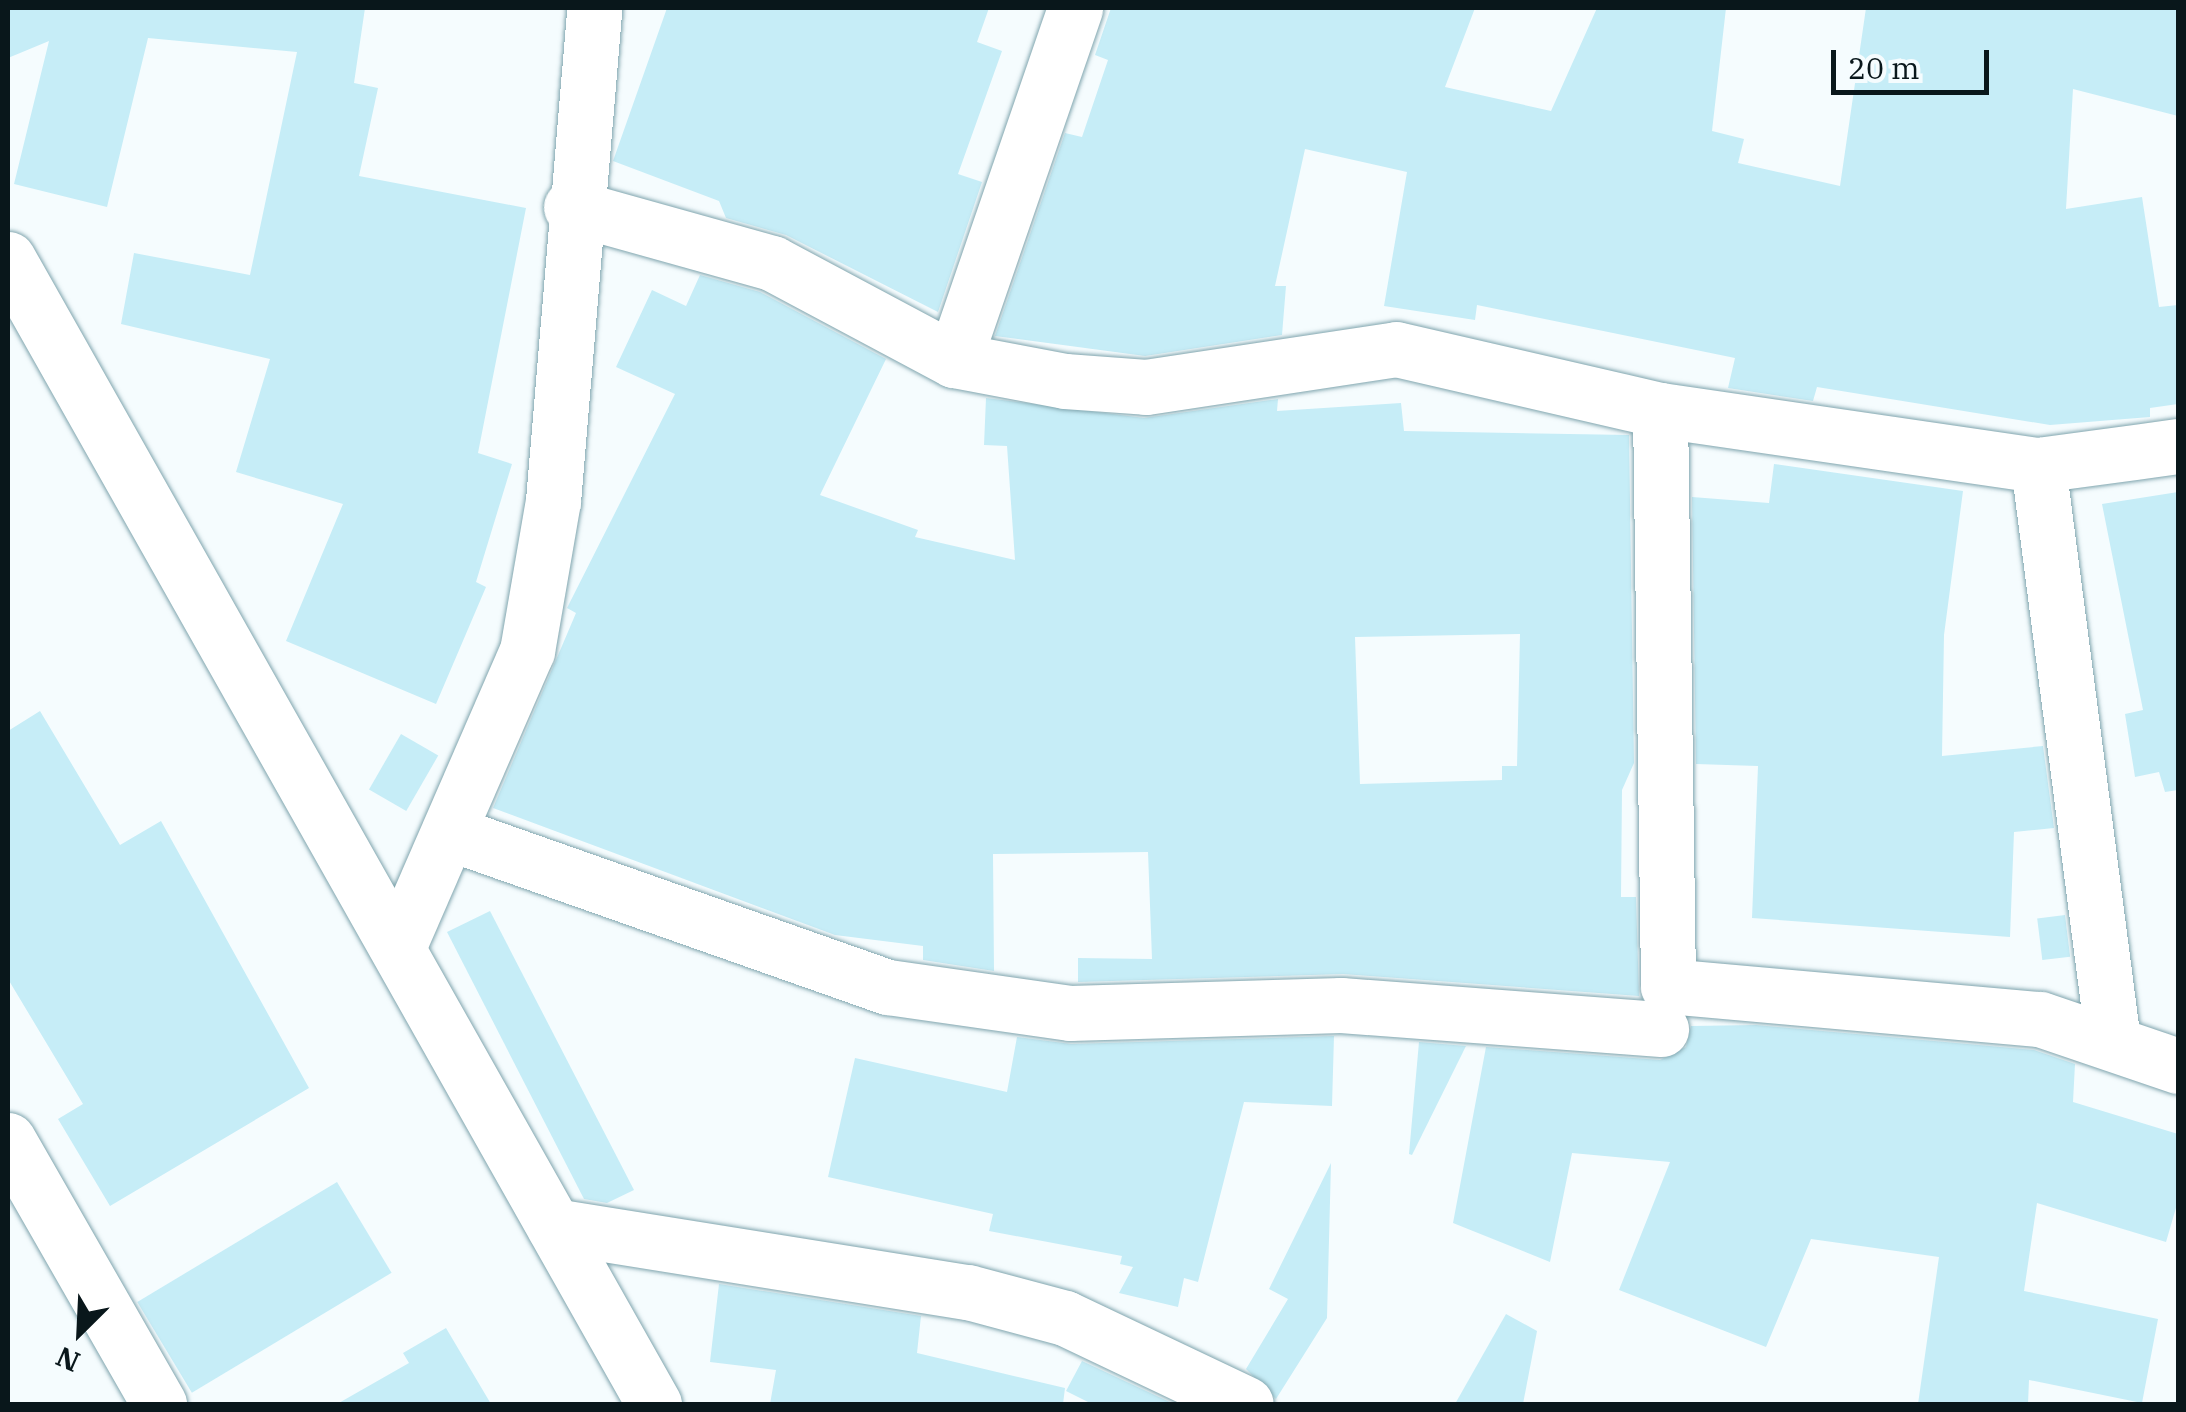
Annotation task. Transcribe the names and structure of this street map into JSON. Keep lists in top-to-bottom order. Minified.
{"scale_bar":"20 m","north":"bottom left"}
